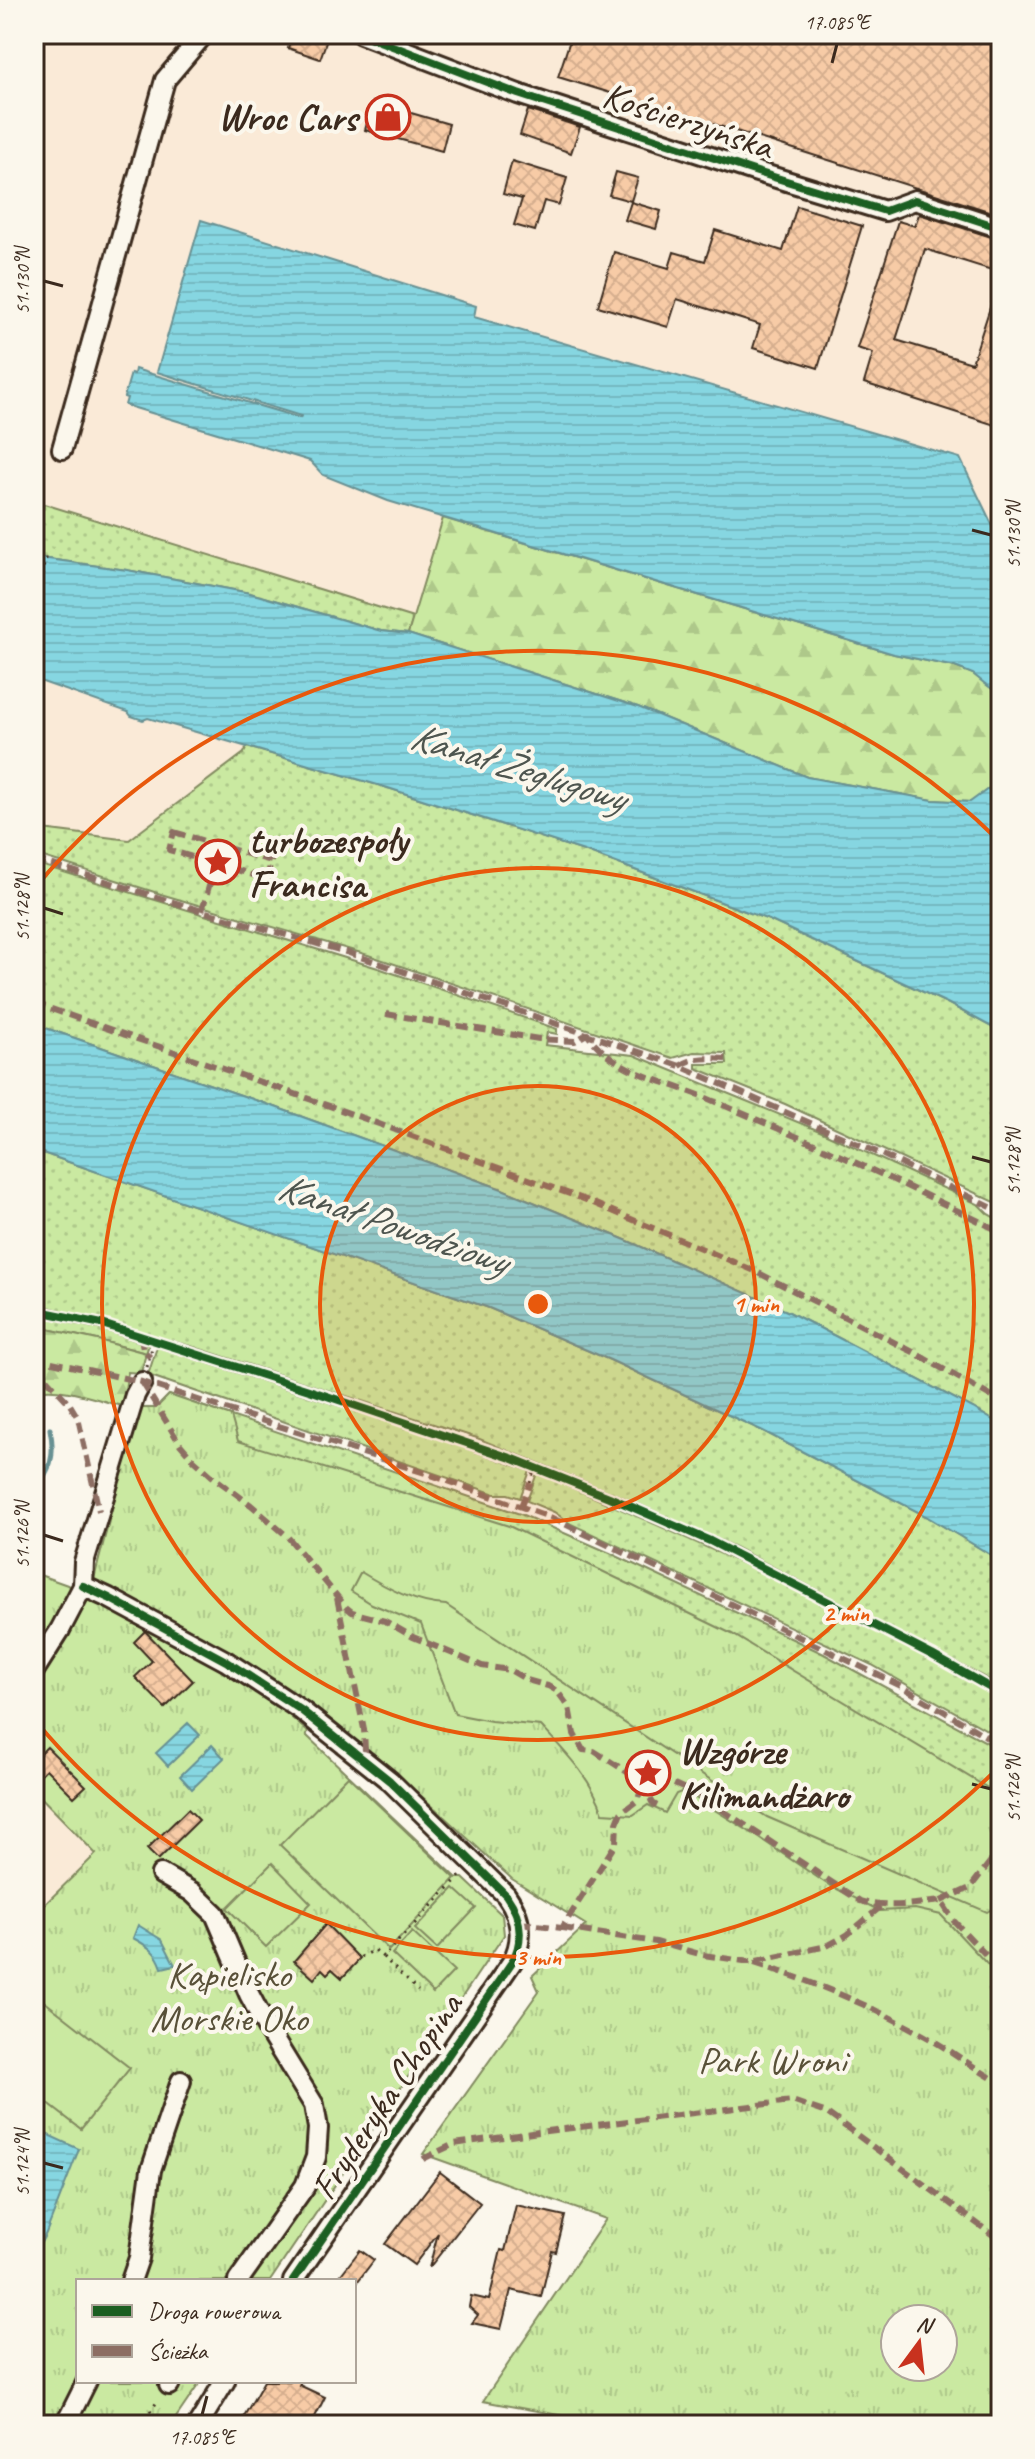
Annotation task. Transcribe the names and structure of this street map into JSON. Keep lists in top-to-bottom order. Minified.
{"streets":{"street":["Kościerzyńska","Fryderyka Chopina"]},"water":["Kanał Żeglugowy","Kanał Powodziowy"],"parks":["Kąpielisko Morskie Oko","Park Wroni"],"places":{"shop":["Wroc Cars"],"place":["turbozespoły Francisa","Wzgórze Kilimandżaro"]},"legend":["Droga rowerowa","Ścieżka"],"north":"top","coordinates":["17.085°E","51.130°N","51.128°N","51.126°N","51.124°N"],"rings":["1 min","2 min","3 min"]}
